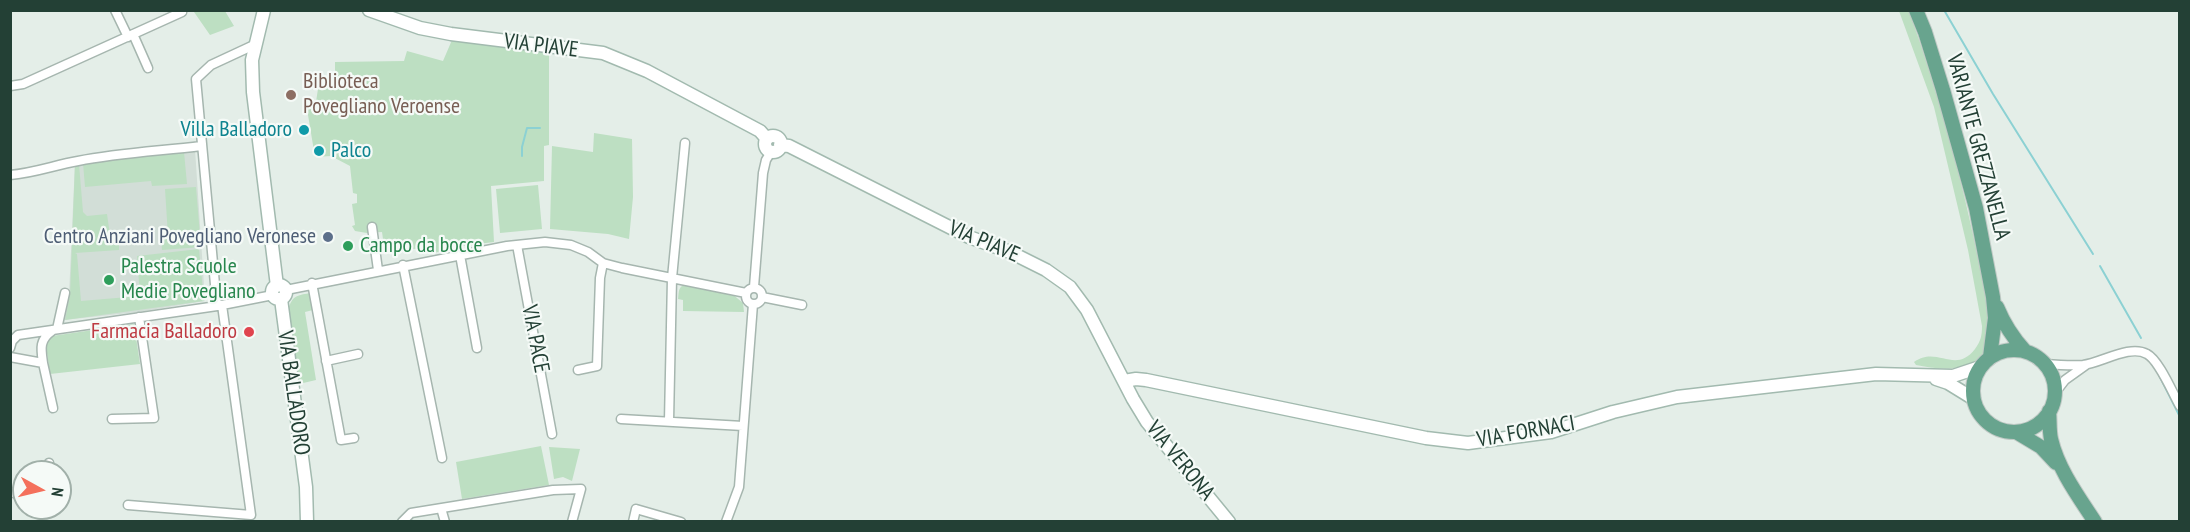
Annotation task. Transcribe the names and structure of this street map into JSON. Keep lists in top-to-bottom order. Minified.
{"streets":{"main road":["VARIANTE GREZZANELLA"],"street":["VIA PIAVE","VIA PACE","VIA BALLADORO","VIA FORNACI","VIA VERONA"]},"crossings":[["VIA PIAVE","VIA FORNACI"],["VIA PIAVE","VIA VERONA"]],"places":["Biblioteca Povegliano Veroense","Villa Balladoro","Palco","Centro Anziani Povegliano Veronese","Campo da bocce","Palestra Scuole Medie Povegliano","Farmacia Balladoro"],"north":"right"}
